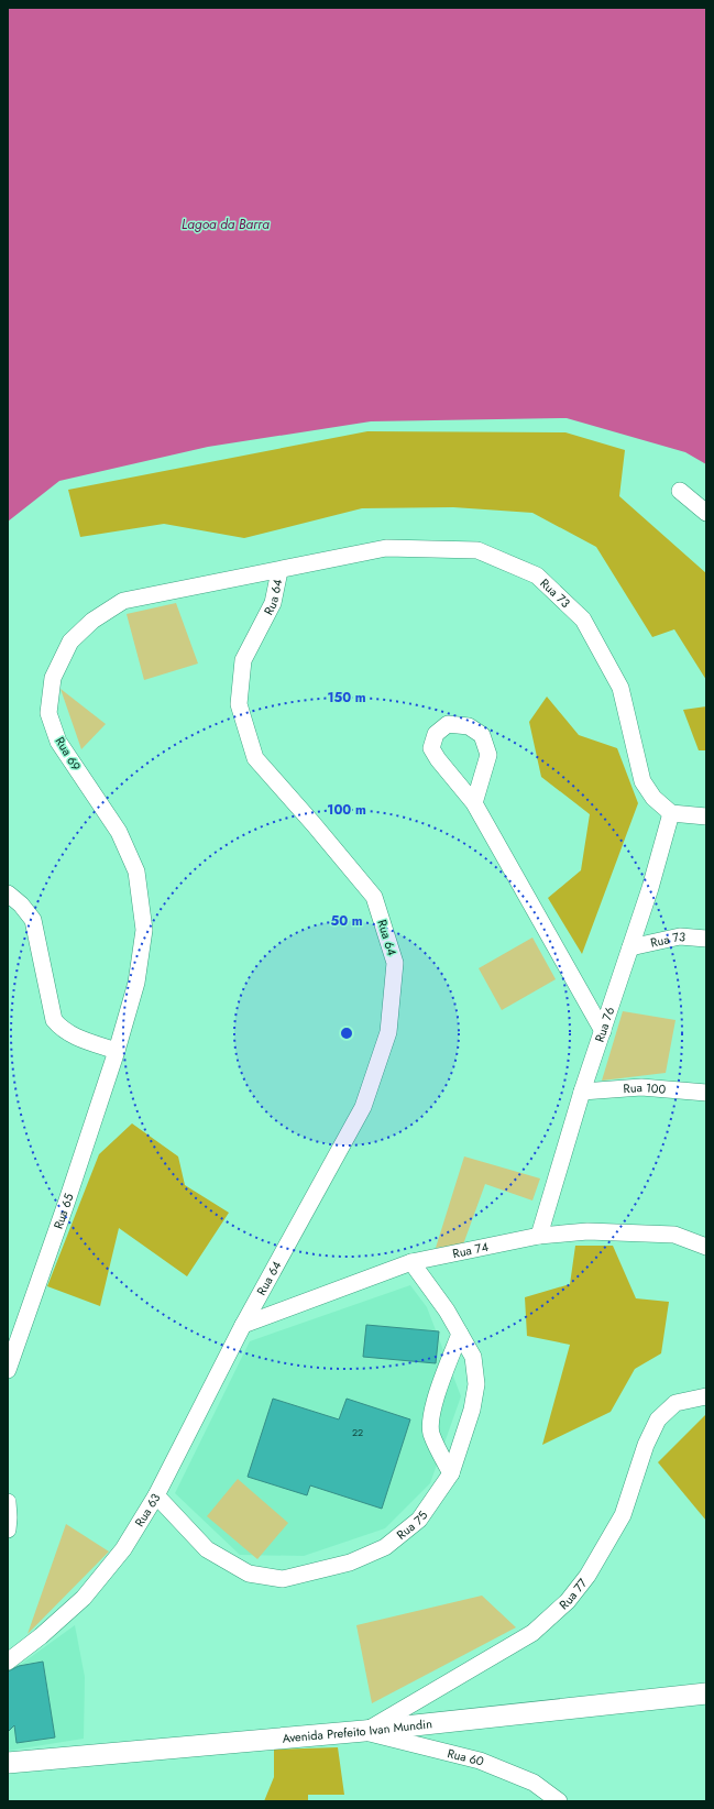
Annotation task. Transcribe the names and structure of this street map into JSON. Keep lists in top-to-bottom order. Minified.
{"streets":{"main road":["Avenida Prefeito Ivan Mundin"],"street":["Rua 73","Rua 64","Rua 69","Rua 76","Rua 100","Rua 65","Rua 74","Rua 63","Rua 75","Rua 77","Rua 60"]},"crossings":[["Rua 73","Rua 64"],["Rua 73","Rua 69"],["Rua 73","Rua 76"],["Rua 64","Rua 69"],["Rua 64","Rua 74"],["Rua 64","Rua 63"],["Rua 69","Rua 65"],["Rua 76","Rua 100"],["Rua 76","Rua 74"],["Rua 74","Rua 63"],["Rua 74","Rua 75"],["Rua 63","Rua 75"],["Rua 77","Avenida Prefeito Ivan Mundin"],["Rua 77","Rua 60"],["Avenida Prefeito Ivan Mundin","Rua 60"]],"water":["Lagoa da Barra"],"house_numbers":["22"],"rings":["150 m","100 m","50 m"]}
